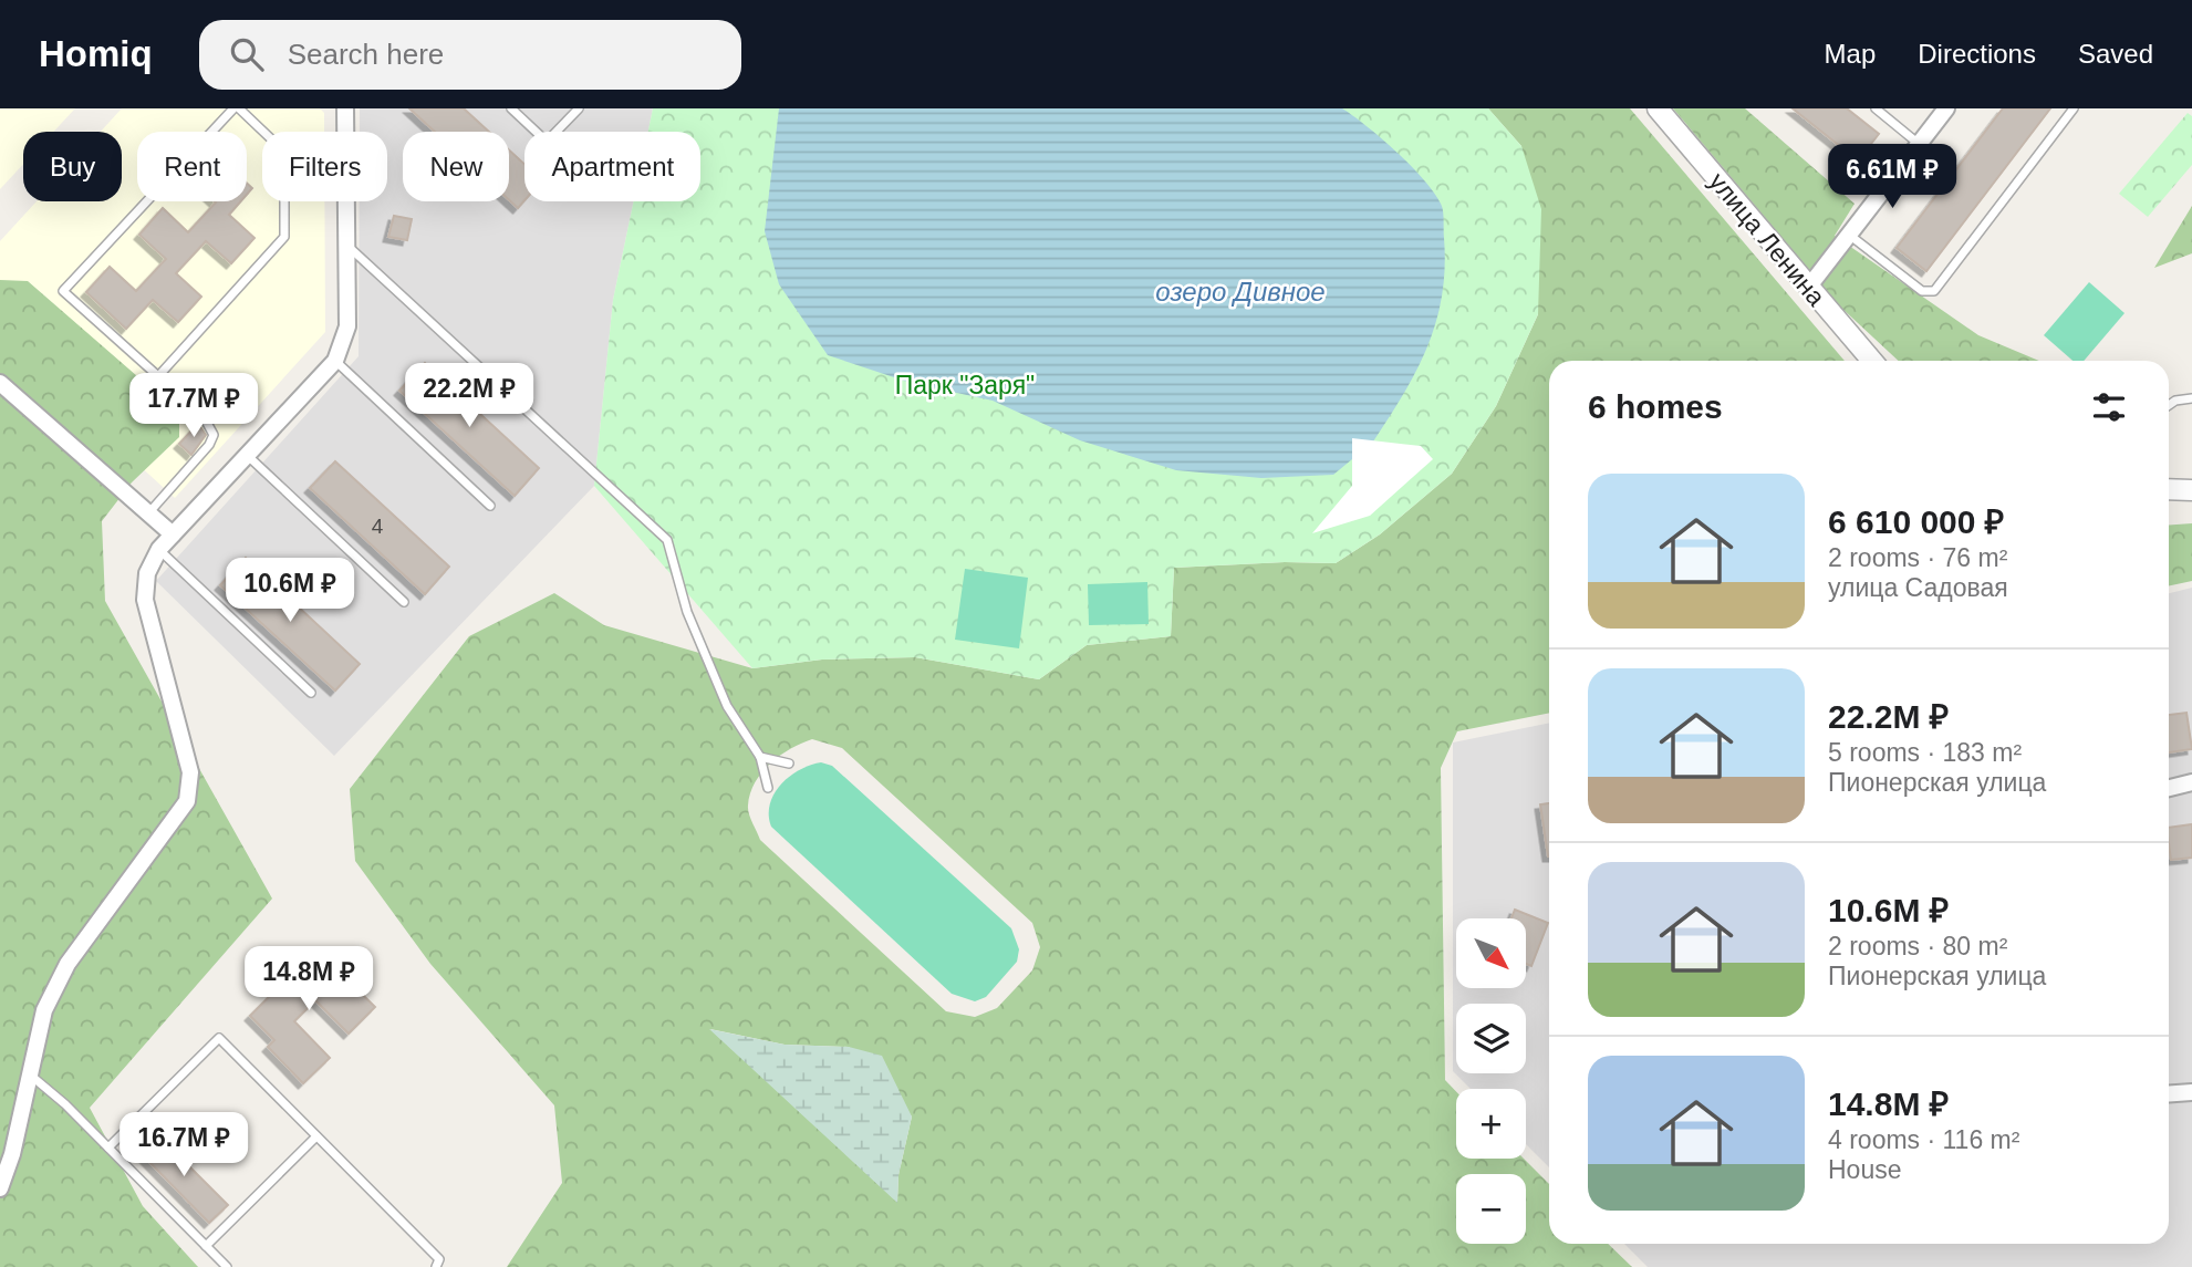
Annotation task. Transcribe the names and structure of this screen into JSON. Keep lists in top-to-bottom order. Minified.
{"streets":{"street":["улица Ленина"]},"water":["озеро Дивное"],"parks":["Парк \"Заря\""],"house_numbers":["4"],"north":"bottom right","page":{"header":"Homiq","search":"Search here","nav":["Map","Directions","Saved"],"chip":["Buy","Rent","Filters","New","Apartment"],"price":["6.61M ₽","22.2M ₽","17.7M ₽","10.6M ₽","14.8M ₽","16.7M ₽"],"heading":"6 homes","list":[{"name":"6 610 000 ₽","note":"2 rooms · 76 m² · улица Садовая"},{"name":"22.2M ₽","note":"5 rooms · 183 m² · Пионерская улица"},{"name":"10.6M ₽","note":"2 rooms · 80 m² · Пионерская улица"},{"name":"14.8M ₽","note":"4 rooms · 116 m² · House"}],"map_buttons":["+","−"]}}
